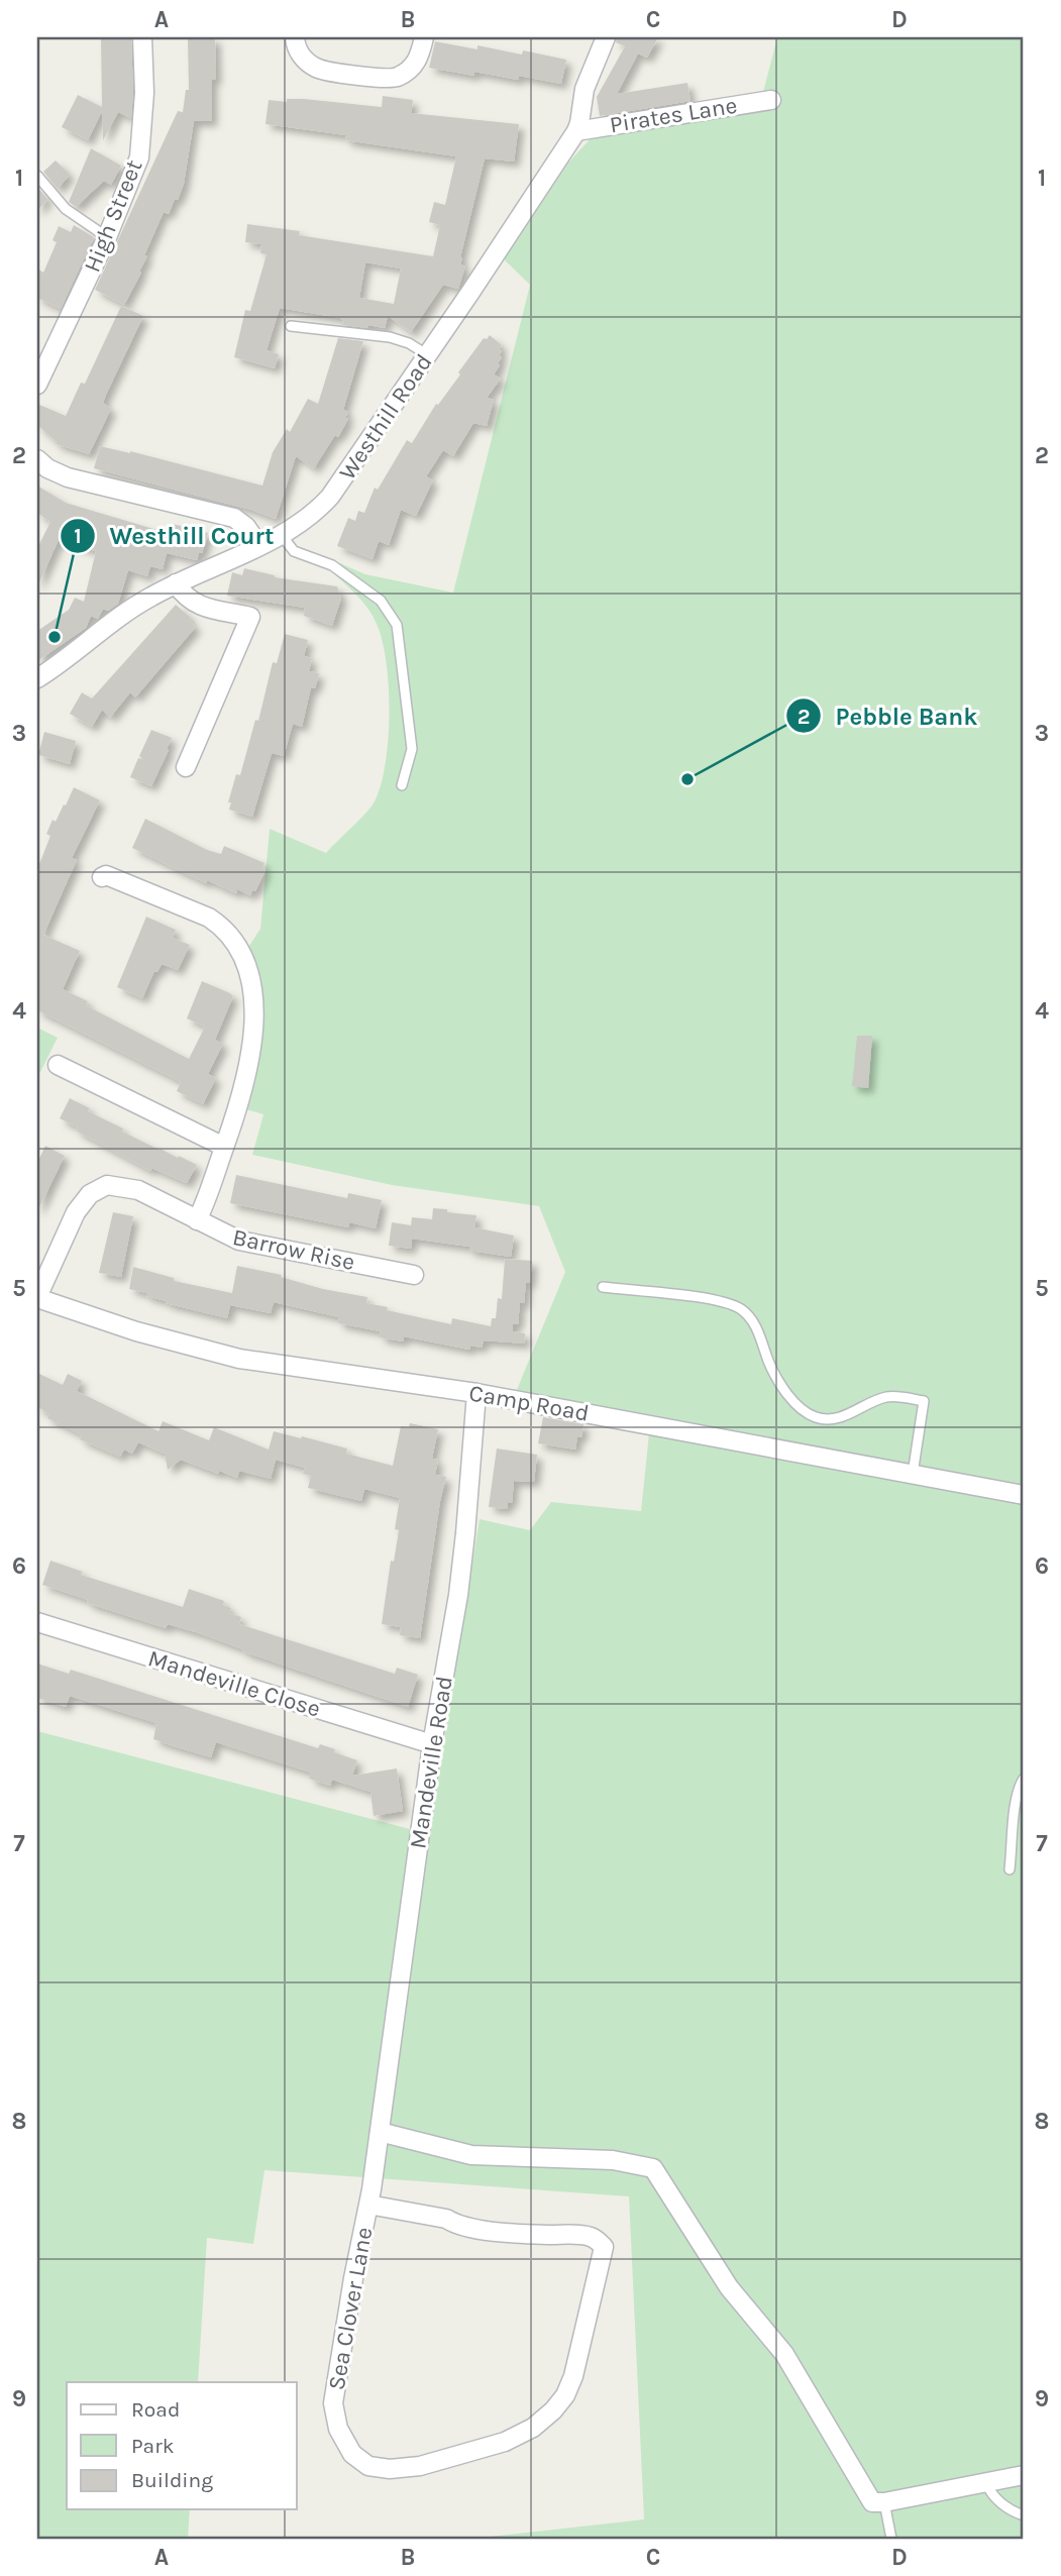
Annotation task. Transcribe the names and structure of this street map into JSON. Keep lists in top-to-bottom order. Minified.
{"streets":{"street":["Pirates Lane","High Street","Westhill Road","Barrow Rise","Camp Road","Mandeville Close","Mandeville Road","Sea Clover Lane"]},"crossings":[["Pirates Lane","Westhill Road"],["Barrow Rise","Camp Road"],["Camp Road","Mandeville Road"],["Mandeville Close","Mandeville Road"],["Mandeville Road","Sea Clover Lane"]],"places":["Westhill Court","Pebble Bank"],"legend":["Road","Park","Building"],"grid":{"columns":["A","B","C","D"],"rows":["1","2","3","4","5","6","7","8","9"]}}
